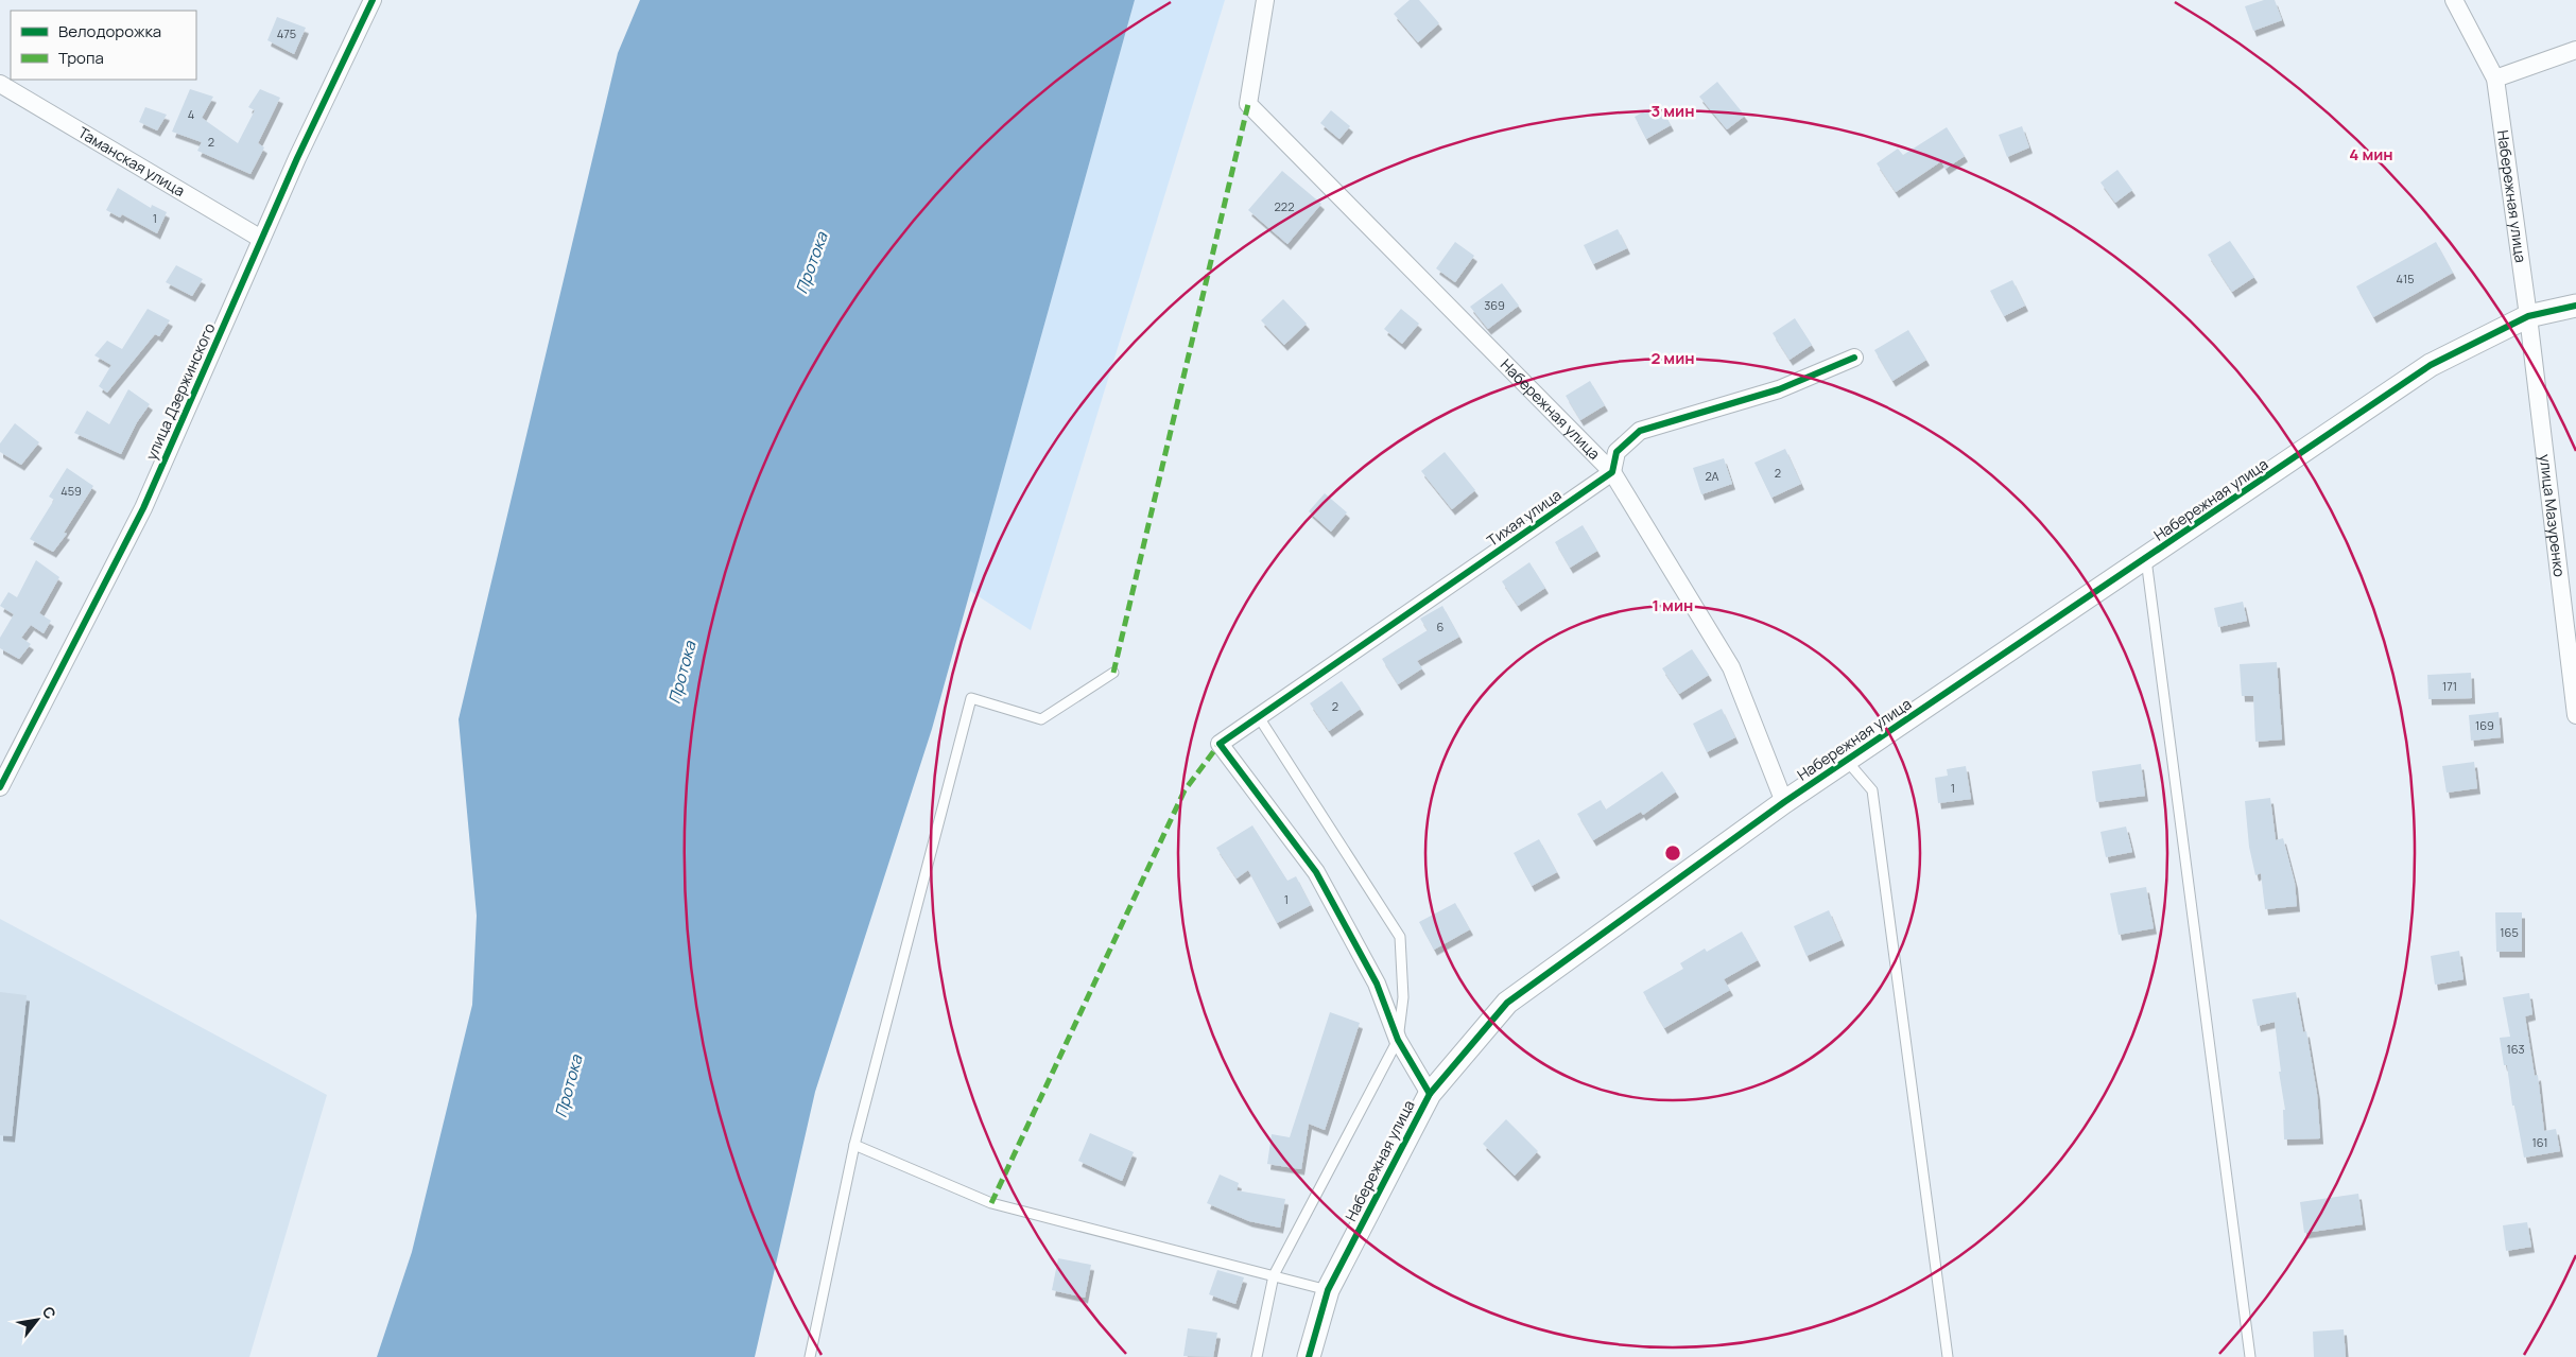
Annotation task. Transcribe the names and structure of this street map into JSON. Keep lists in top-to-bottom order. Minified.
{"streets":{"street":["Таманская улица","Набережная улица","улица Дзержинского","улица Мазуренко","Тихая улица"]},"crossings":[["Таманская улица","улица Дзержинского"],["Набережная улица","улица Мазуренко"],["Набережная улица","Тихая улица"]],"water":["Протока"],"house_numbers":["475","4","2","222","1","415","369","2","2А","459","6","171","2","169","1","1","165","163","161"],"legend":["Велодорожка","Тропа"],"north":"top right","rings":["3 мин","4 мин","2 мин","1 мин"]}
